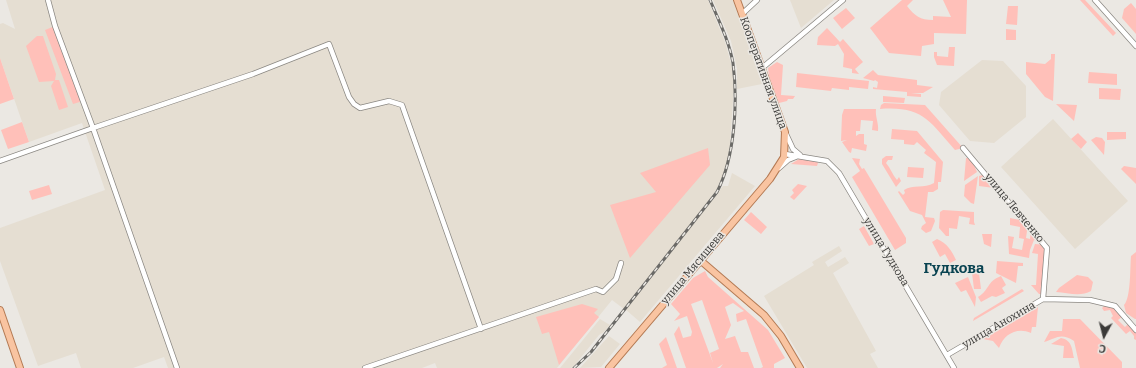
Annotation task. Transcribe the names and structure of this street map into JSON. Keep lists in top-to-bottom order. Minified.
{"streets":{"main road":["Кооперативная улица","улица Мясищева"],"street":["улица Левченко","улица Гудкова","улица Анохина"]},"crossings":[["Кооперативная улица","улица Гудкова"],["Кооперативная улица","улица Мясищева"],["улица Левченко","улица Анохина"],["улица Гудкова","улица Анохина"]],"districts":["Гудкова"],"north":"bottom"}
